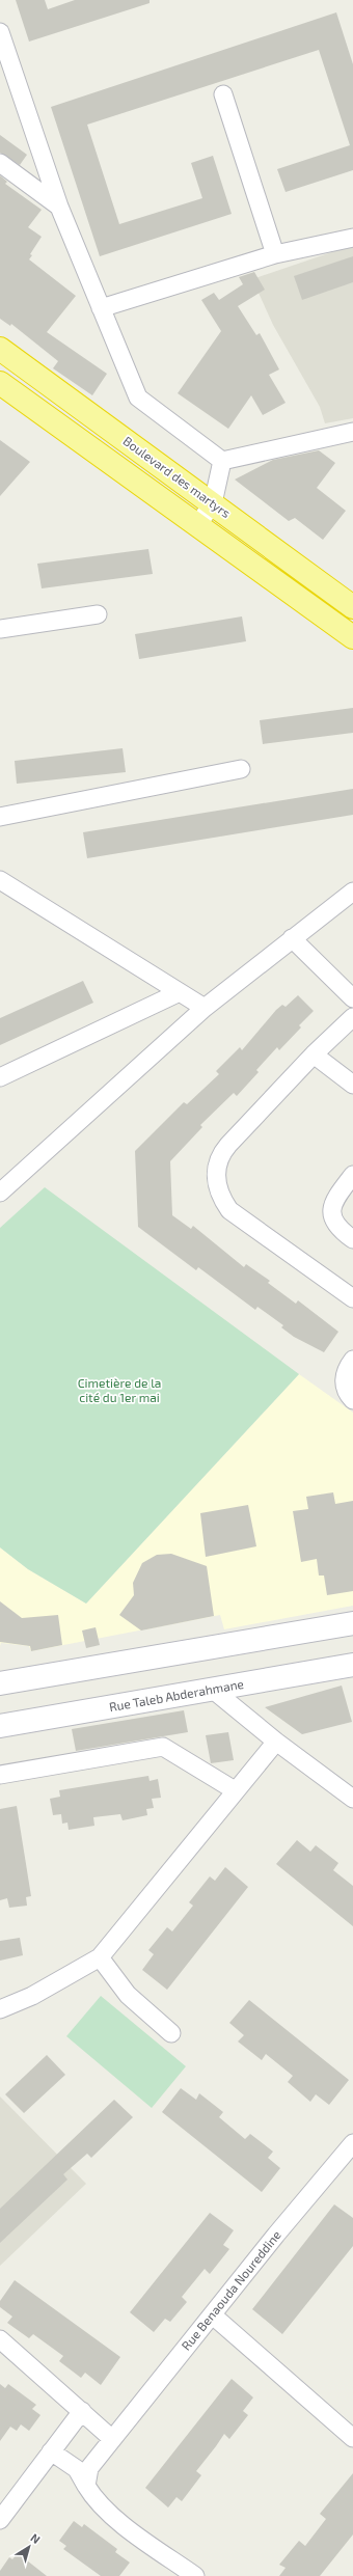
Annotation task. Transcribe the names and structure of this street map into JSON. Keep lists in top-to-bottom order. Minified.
{"streets":{"highway":["Boulevard des martyrs"],"main road":["Rue Taleb Abderahmane"],"street":["Rue Benaouda Noureddine"]},"parks":["Cimetière de la cité du 1er mai"],"north":"top right"}
